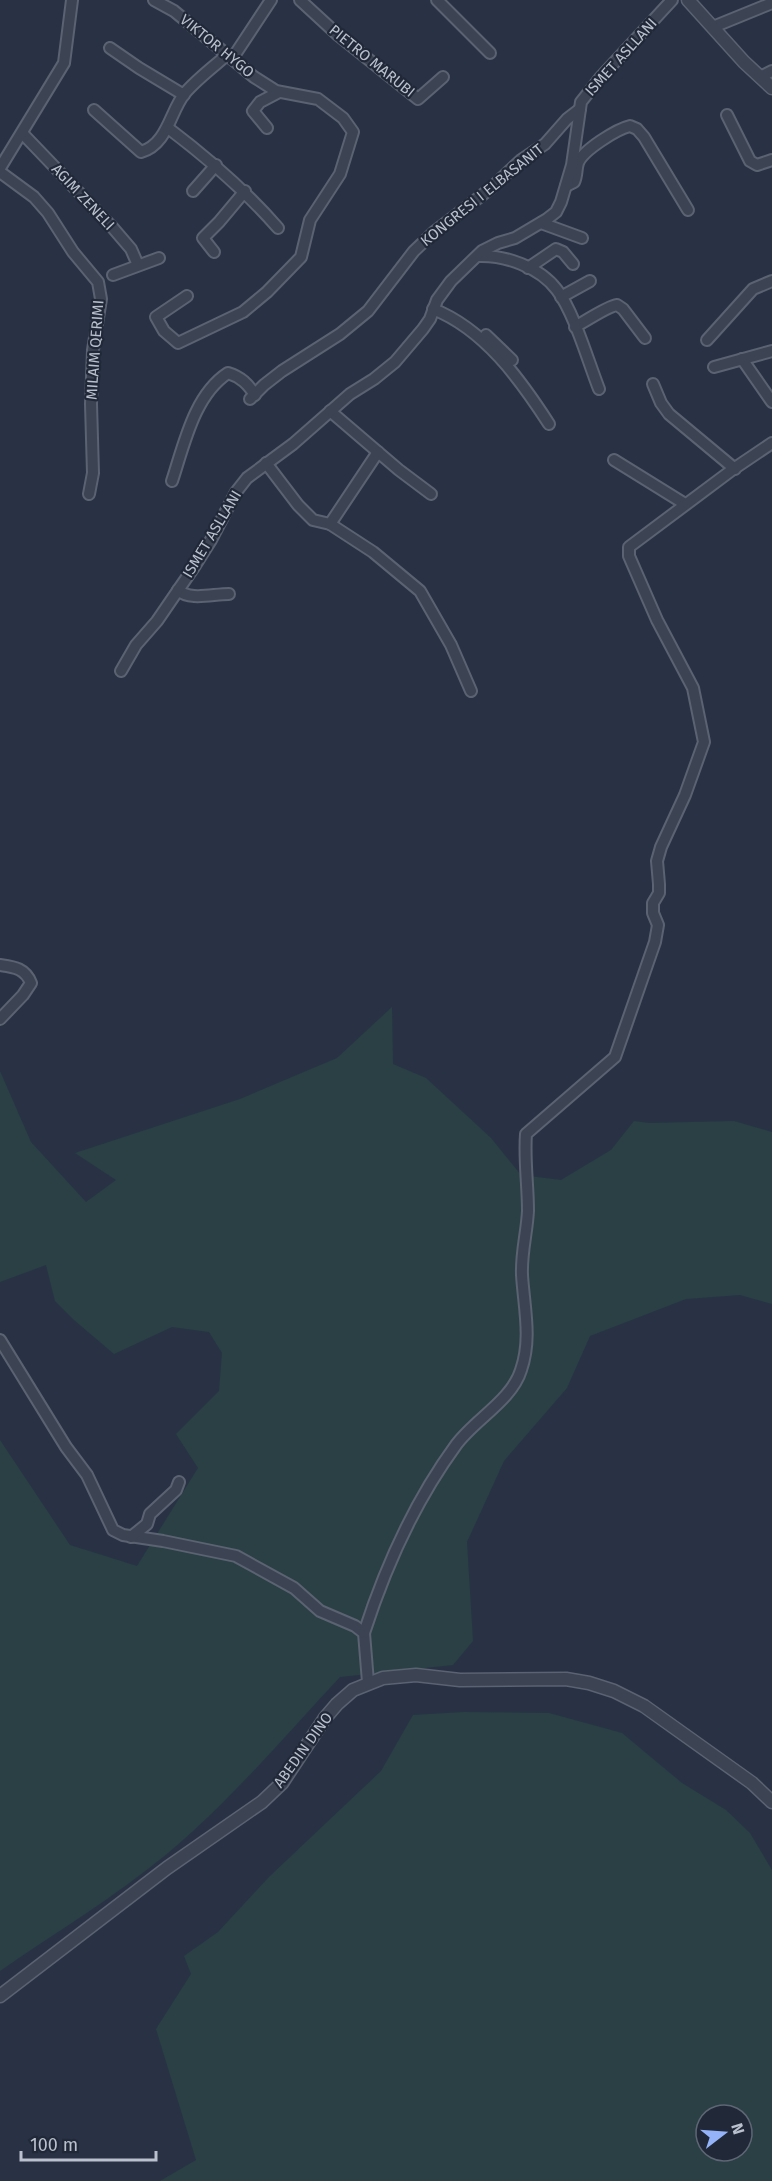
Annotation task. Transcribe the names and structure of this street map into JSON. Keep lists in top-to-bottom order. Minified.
{"streets":{"street":["VIKTOR HYGO","ISMET ASLLANI","PIETRO MARUBI","KONGRESI I ELBASANIT","AGIM ZENELI","MILAIM QERIMI","ABEDIN DINO"]},"crossings":[["ISMET ASLLANI","KONGRESI I ELBASANIT"]],"scale_bar":"100 m","north":"right"}
